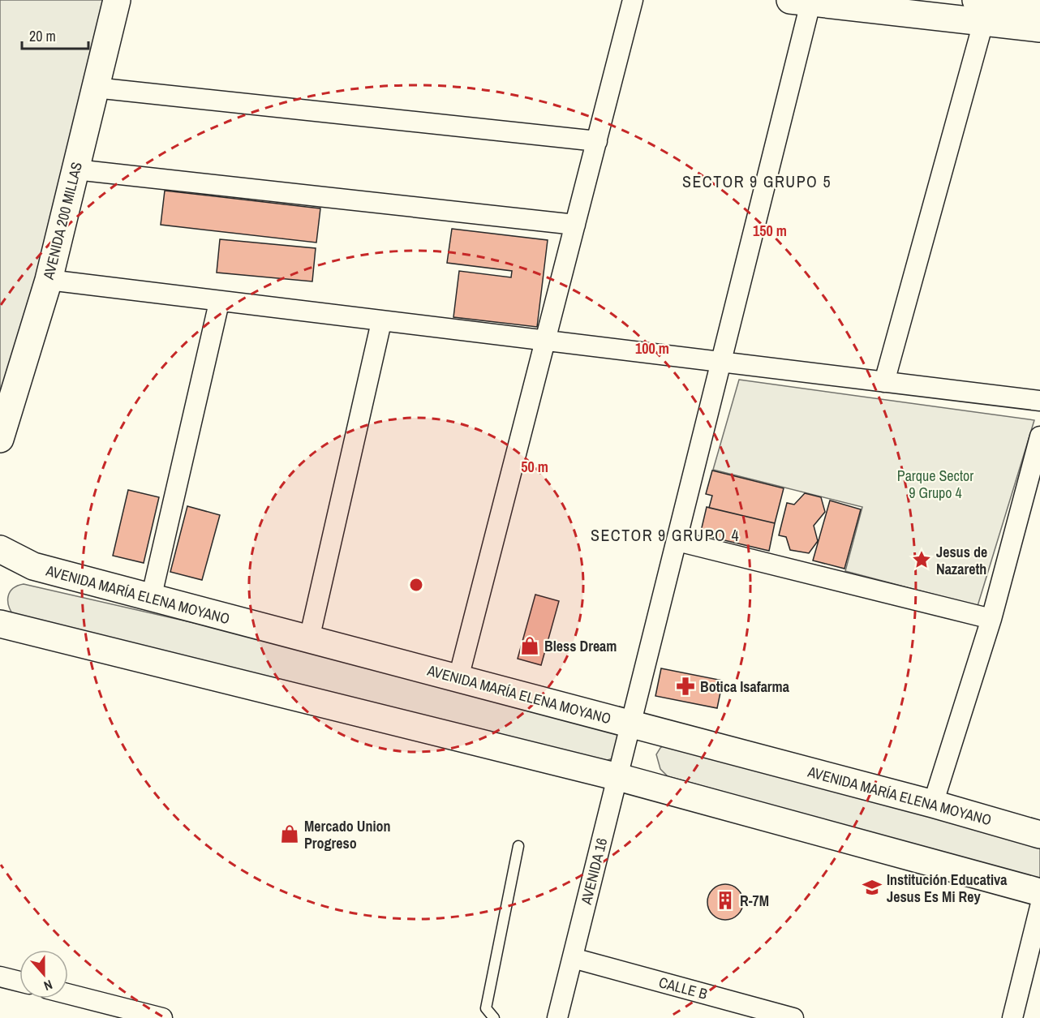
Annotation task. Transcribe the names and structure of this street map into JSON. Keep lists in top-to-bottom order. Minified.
{"streets":{"street":["AVENIDA 200 MILLAS","AVENIDA MARÍA ELENA MOYANO","AVENIDA 16","CALLE B"]},"crossings":[["AVENIDA MARÍA ELENA MOYANO","AVENIDA 16"],["AVENIDA 16","CALLE B"]],"districts":["SECTOR 9 GRUPO 5","SECTOR 9 GRUPO 4"],"parks":["Parque Sector 9 Grupo 4"],"places":{"place":["Jesus de Nazareth"],"shop":["Bless Dream","Mercado Union Progreso"],"pharmacy":["Botica Isafarma"],"school or university":["Institución Educativa Jesus Es Mi Rey"],"building":["R-7M"]},"scale_bar":"20 m","north":"bottom","rings":["150 m","100 m","50 m"]}
